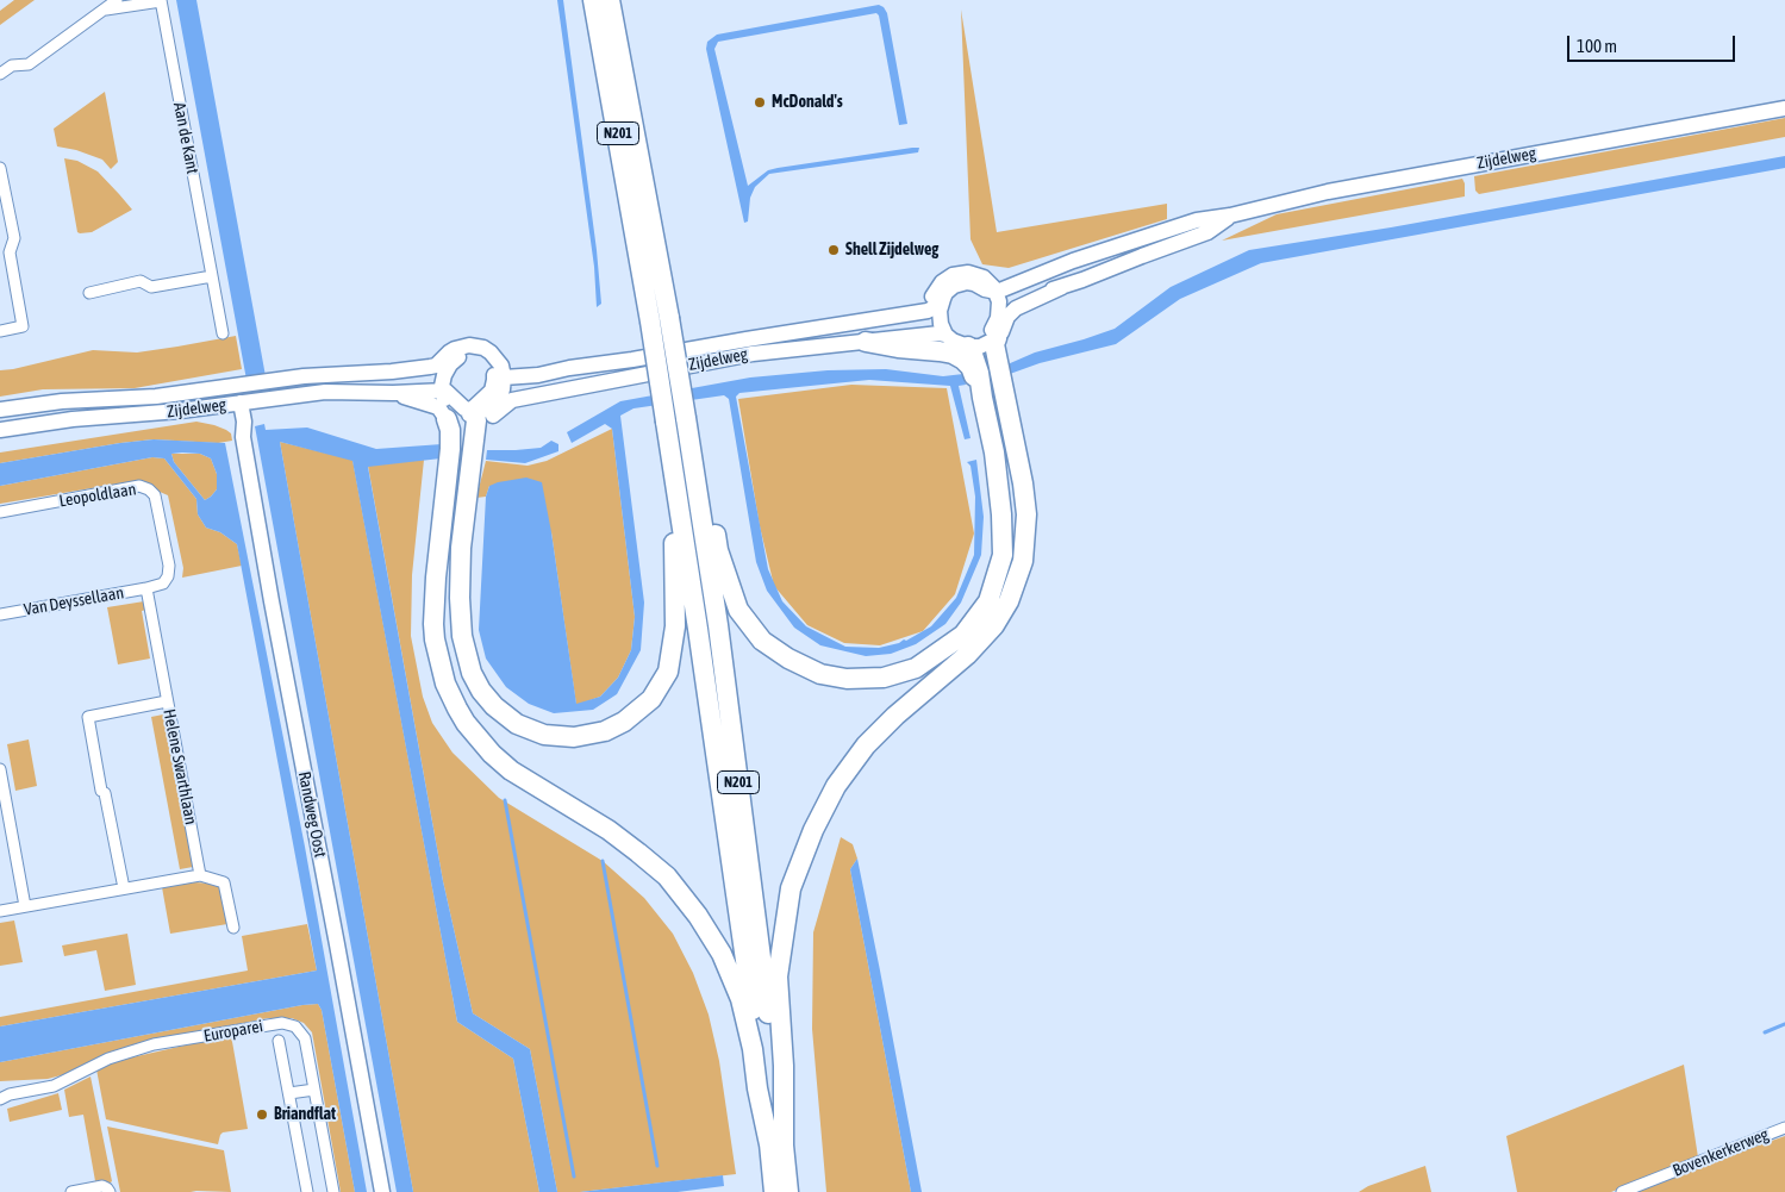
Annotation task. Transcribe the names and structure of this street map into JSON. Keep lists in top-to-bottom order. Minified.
{"streets":{"highway":["N201"],"main road":["Zijdelweg","Randweg Oost"],"street":["Aan de Kant","Leopoldlaan","Van Deyssellaan","Helene Swarthlaan","Europarei","Bovenkerkerweg"]},"crossings":[["N201","Zijdelweg"],["Zijdelweg","Randweg Oost"],["Leopoldlaan","Van Deyssellaan"],["Leopoldlaan","Helene Swarthlaan"],["Van Deyssellaan","Helene Swarthlaan"]],"places":["McDonald's","Shell Zijdelweg","Briandflat"],"scale_bar":"100 m"}
